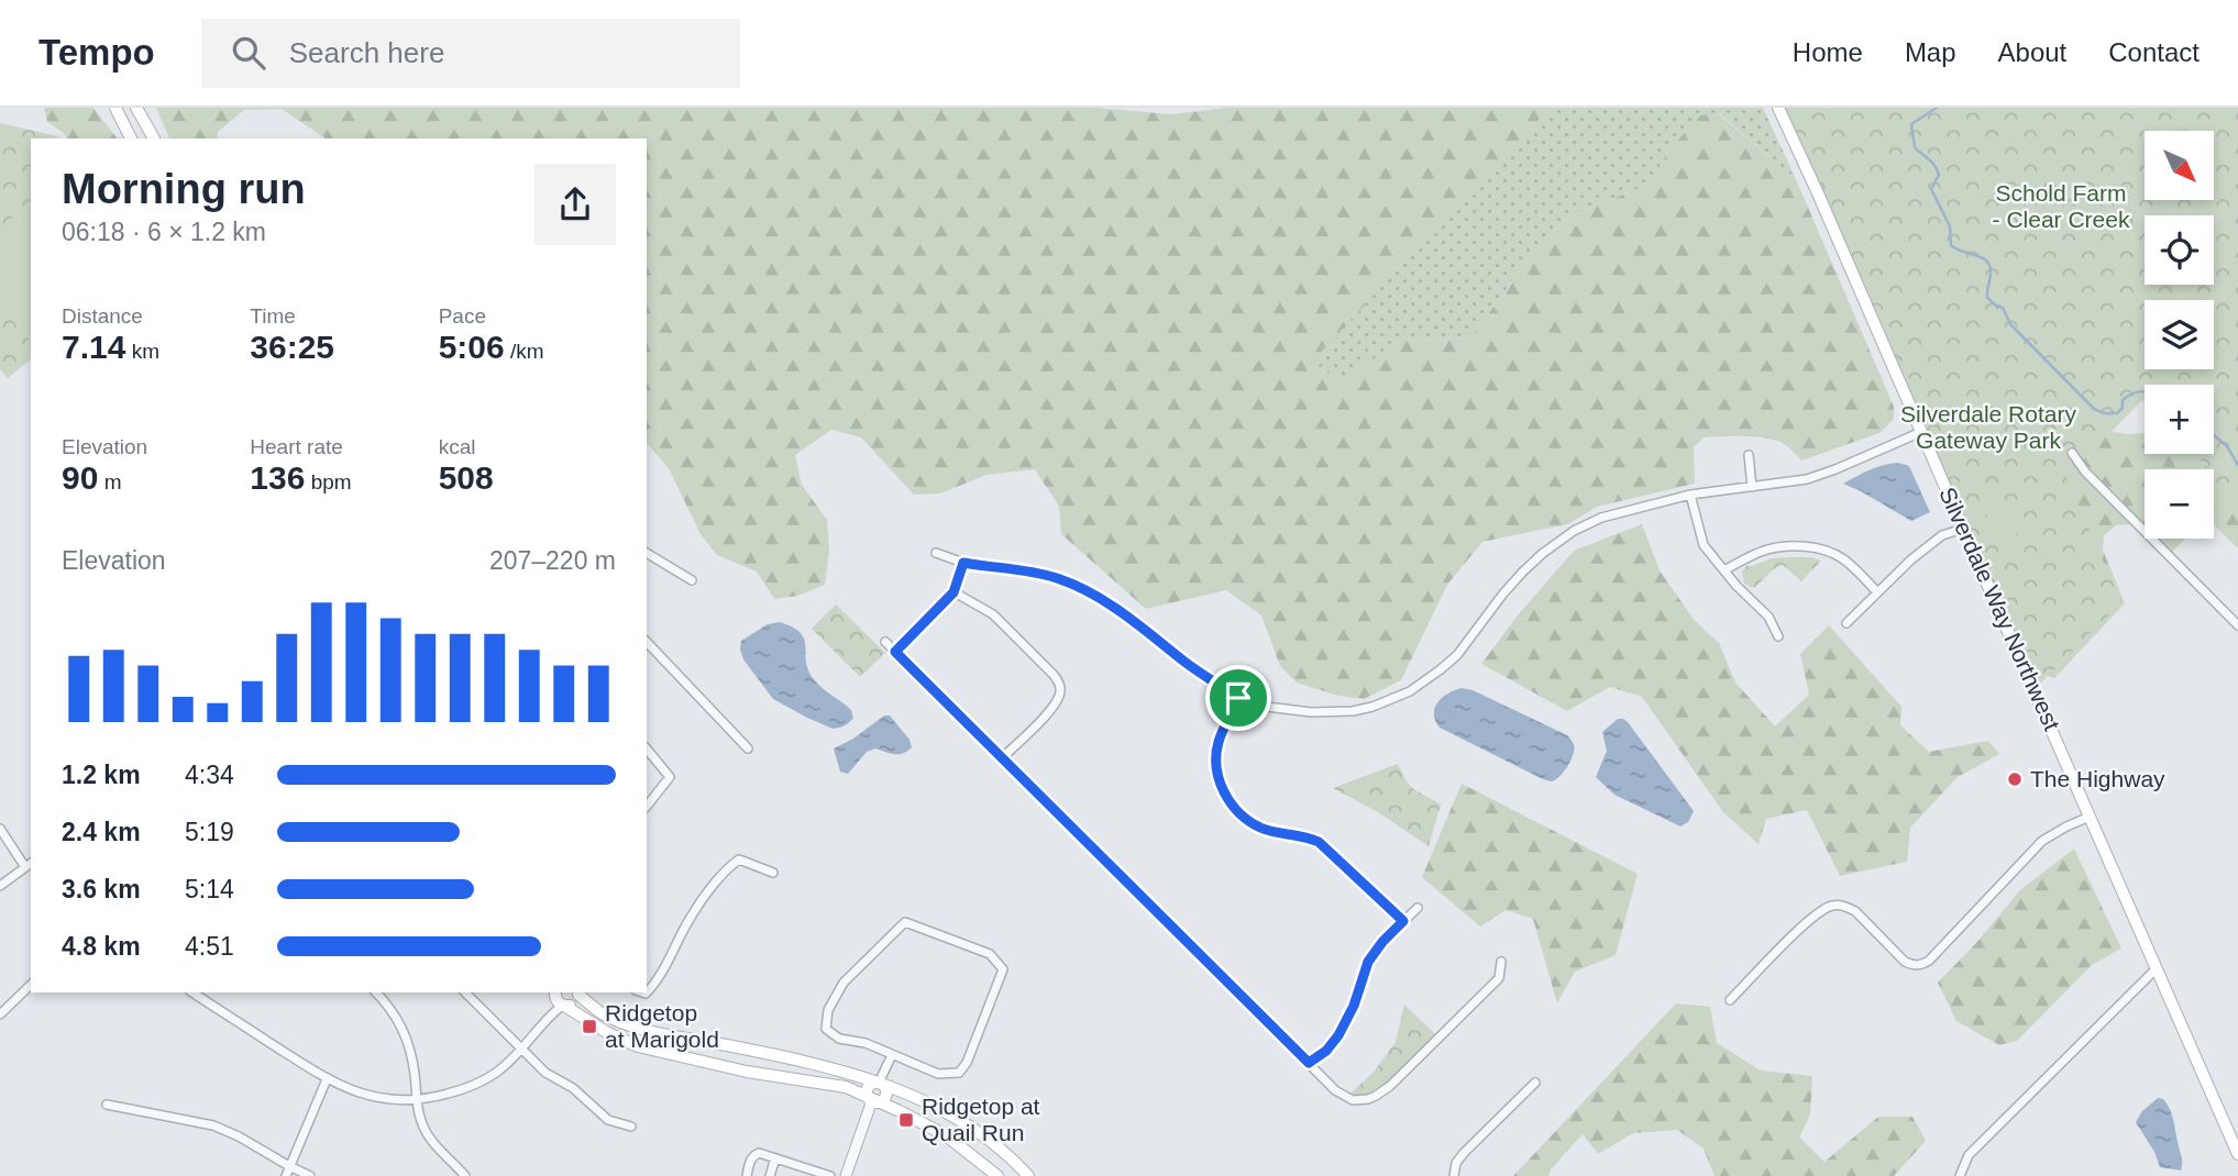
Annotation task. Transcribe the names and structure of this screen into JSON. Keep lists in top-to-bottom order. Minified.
{"streets":{"main road":["Silverdale Way Northwest"]},"parks":["Schold Farm - Clear Creek","Silverdale Rotary Gateway Park"],"places":{"other":["The Highway"],"transit":["Ridgetop at Marigold","Ridgetop at Quail Run"]},"north":"bottom right","page":{"header":"Tempo","search":"Search here","nav":["Home","Map","About","Contact"],"map_buttons":["+","−"],"heading":["Morning run","06:18 · 6 × 1.2 km"],"stats":[["Distance","7.14 km"],["Time","36:25"],["Pace","5:06 /km"],["Elevation","90 m"],["Heart rate","136 bpm"],["kcal","508"]],"chart":["Elevation","207–220 m"],"list":[{"name":"1.2 km","note":"4:34"},{"name":"2.4 km","note":"5:19"},{"name":"3.6 km","note":"5:14"},{"name":"4.8 km","note":"4:51"}]}}
